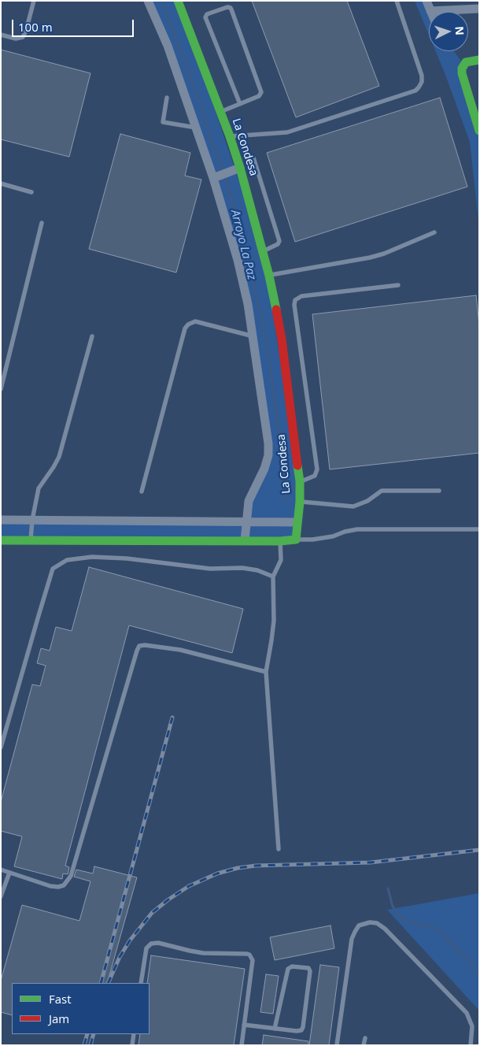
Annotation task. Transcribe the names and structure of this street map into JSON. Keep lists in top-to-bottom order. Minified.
{"streets":{"street":["La Condesa"]},"water":["Arroyo La Paz"],"legend":["Fast","Jam"],"scale_bar":"100 m","north":"right"}
